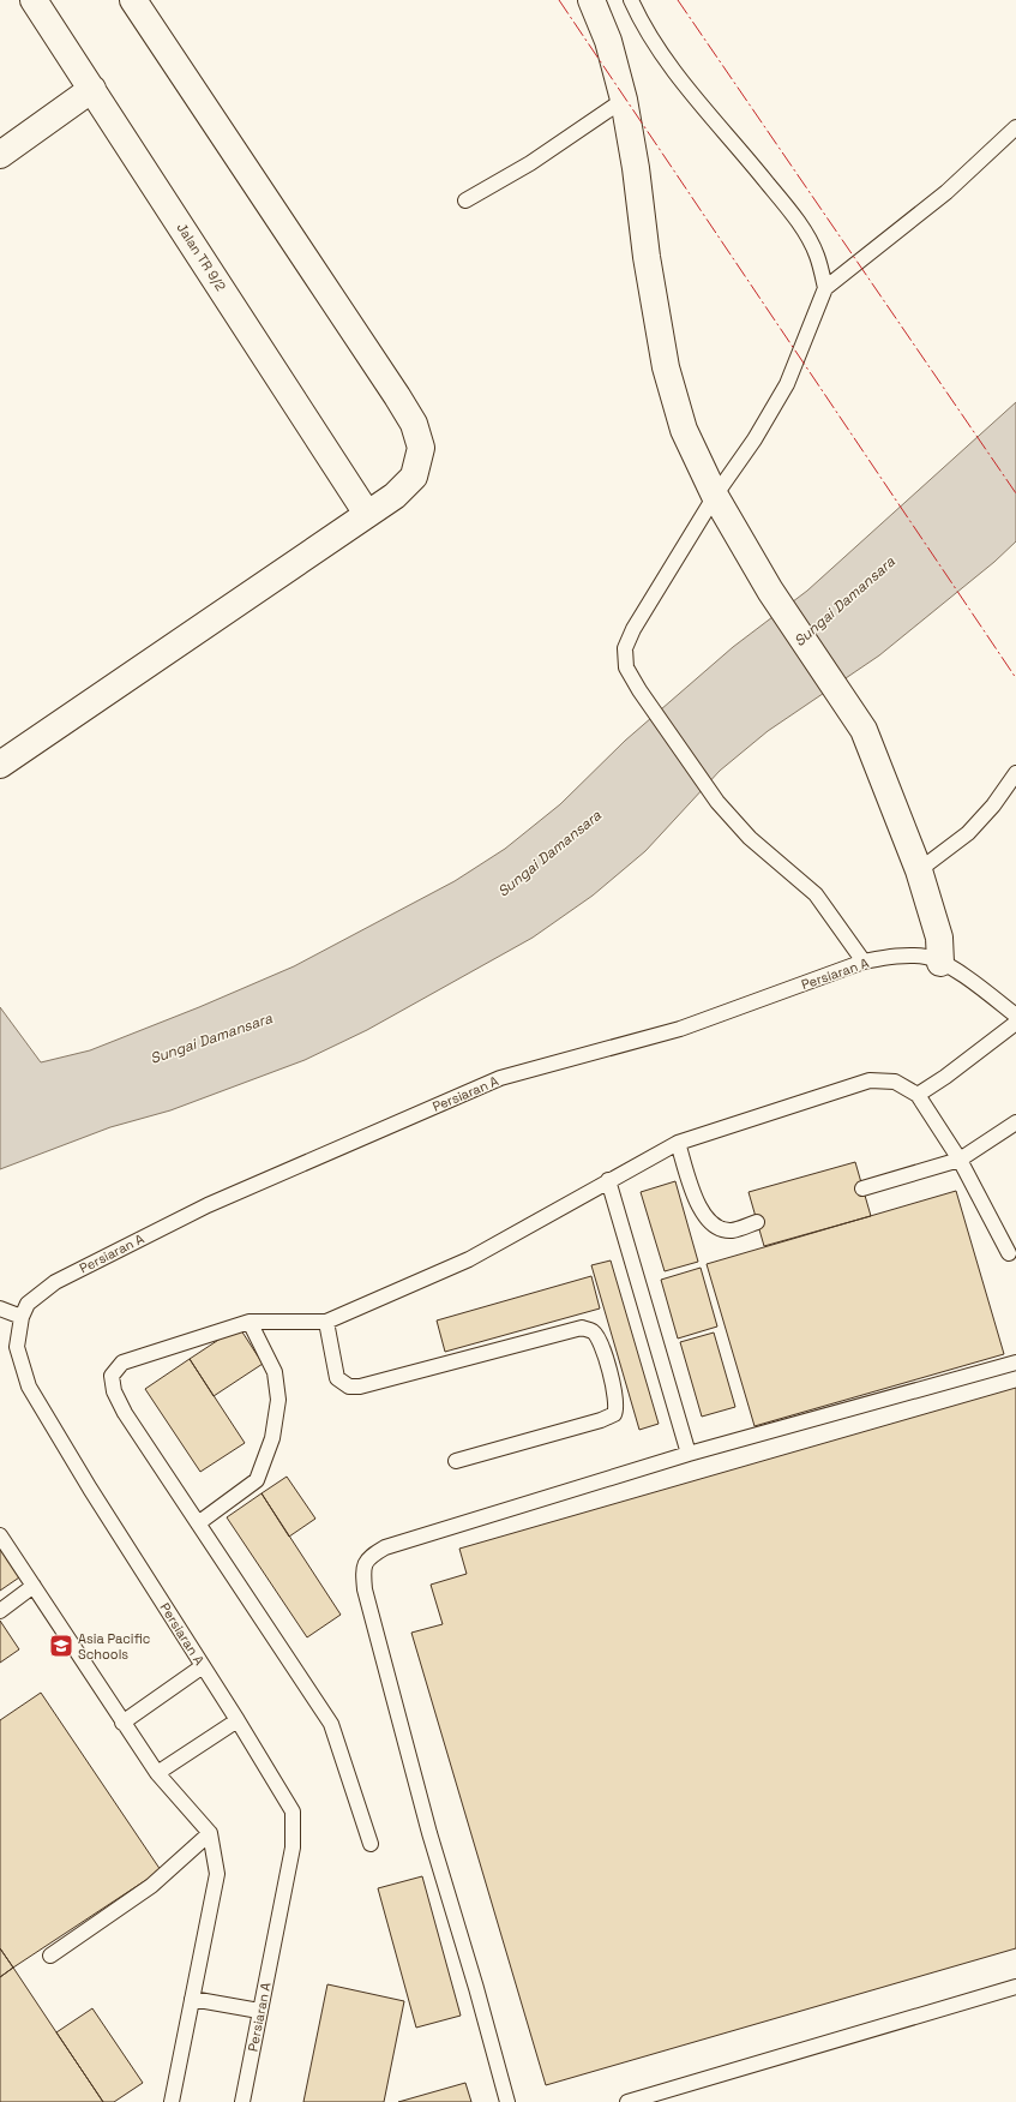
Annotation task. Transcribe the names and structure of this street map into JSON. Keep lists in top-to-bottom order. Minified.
{"streets":{"street":["Jalan TR 9/2"],"lane":["Persiaran A"]},"water":["Sungai Damansara"],"places":{"school or university":["Asia Pacific Schools"]}}
